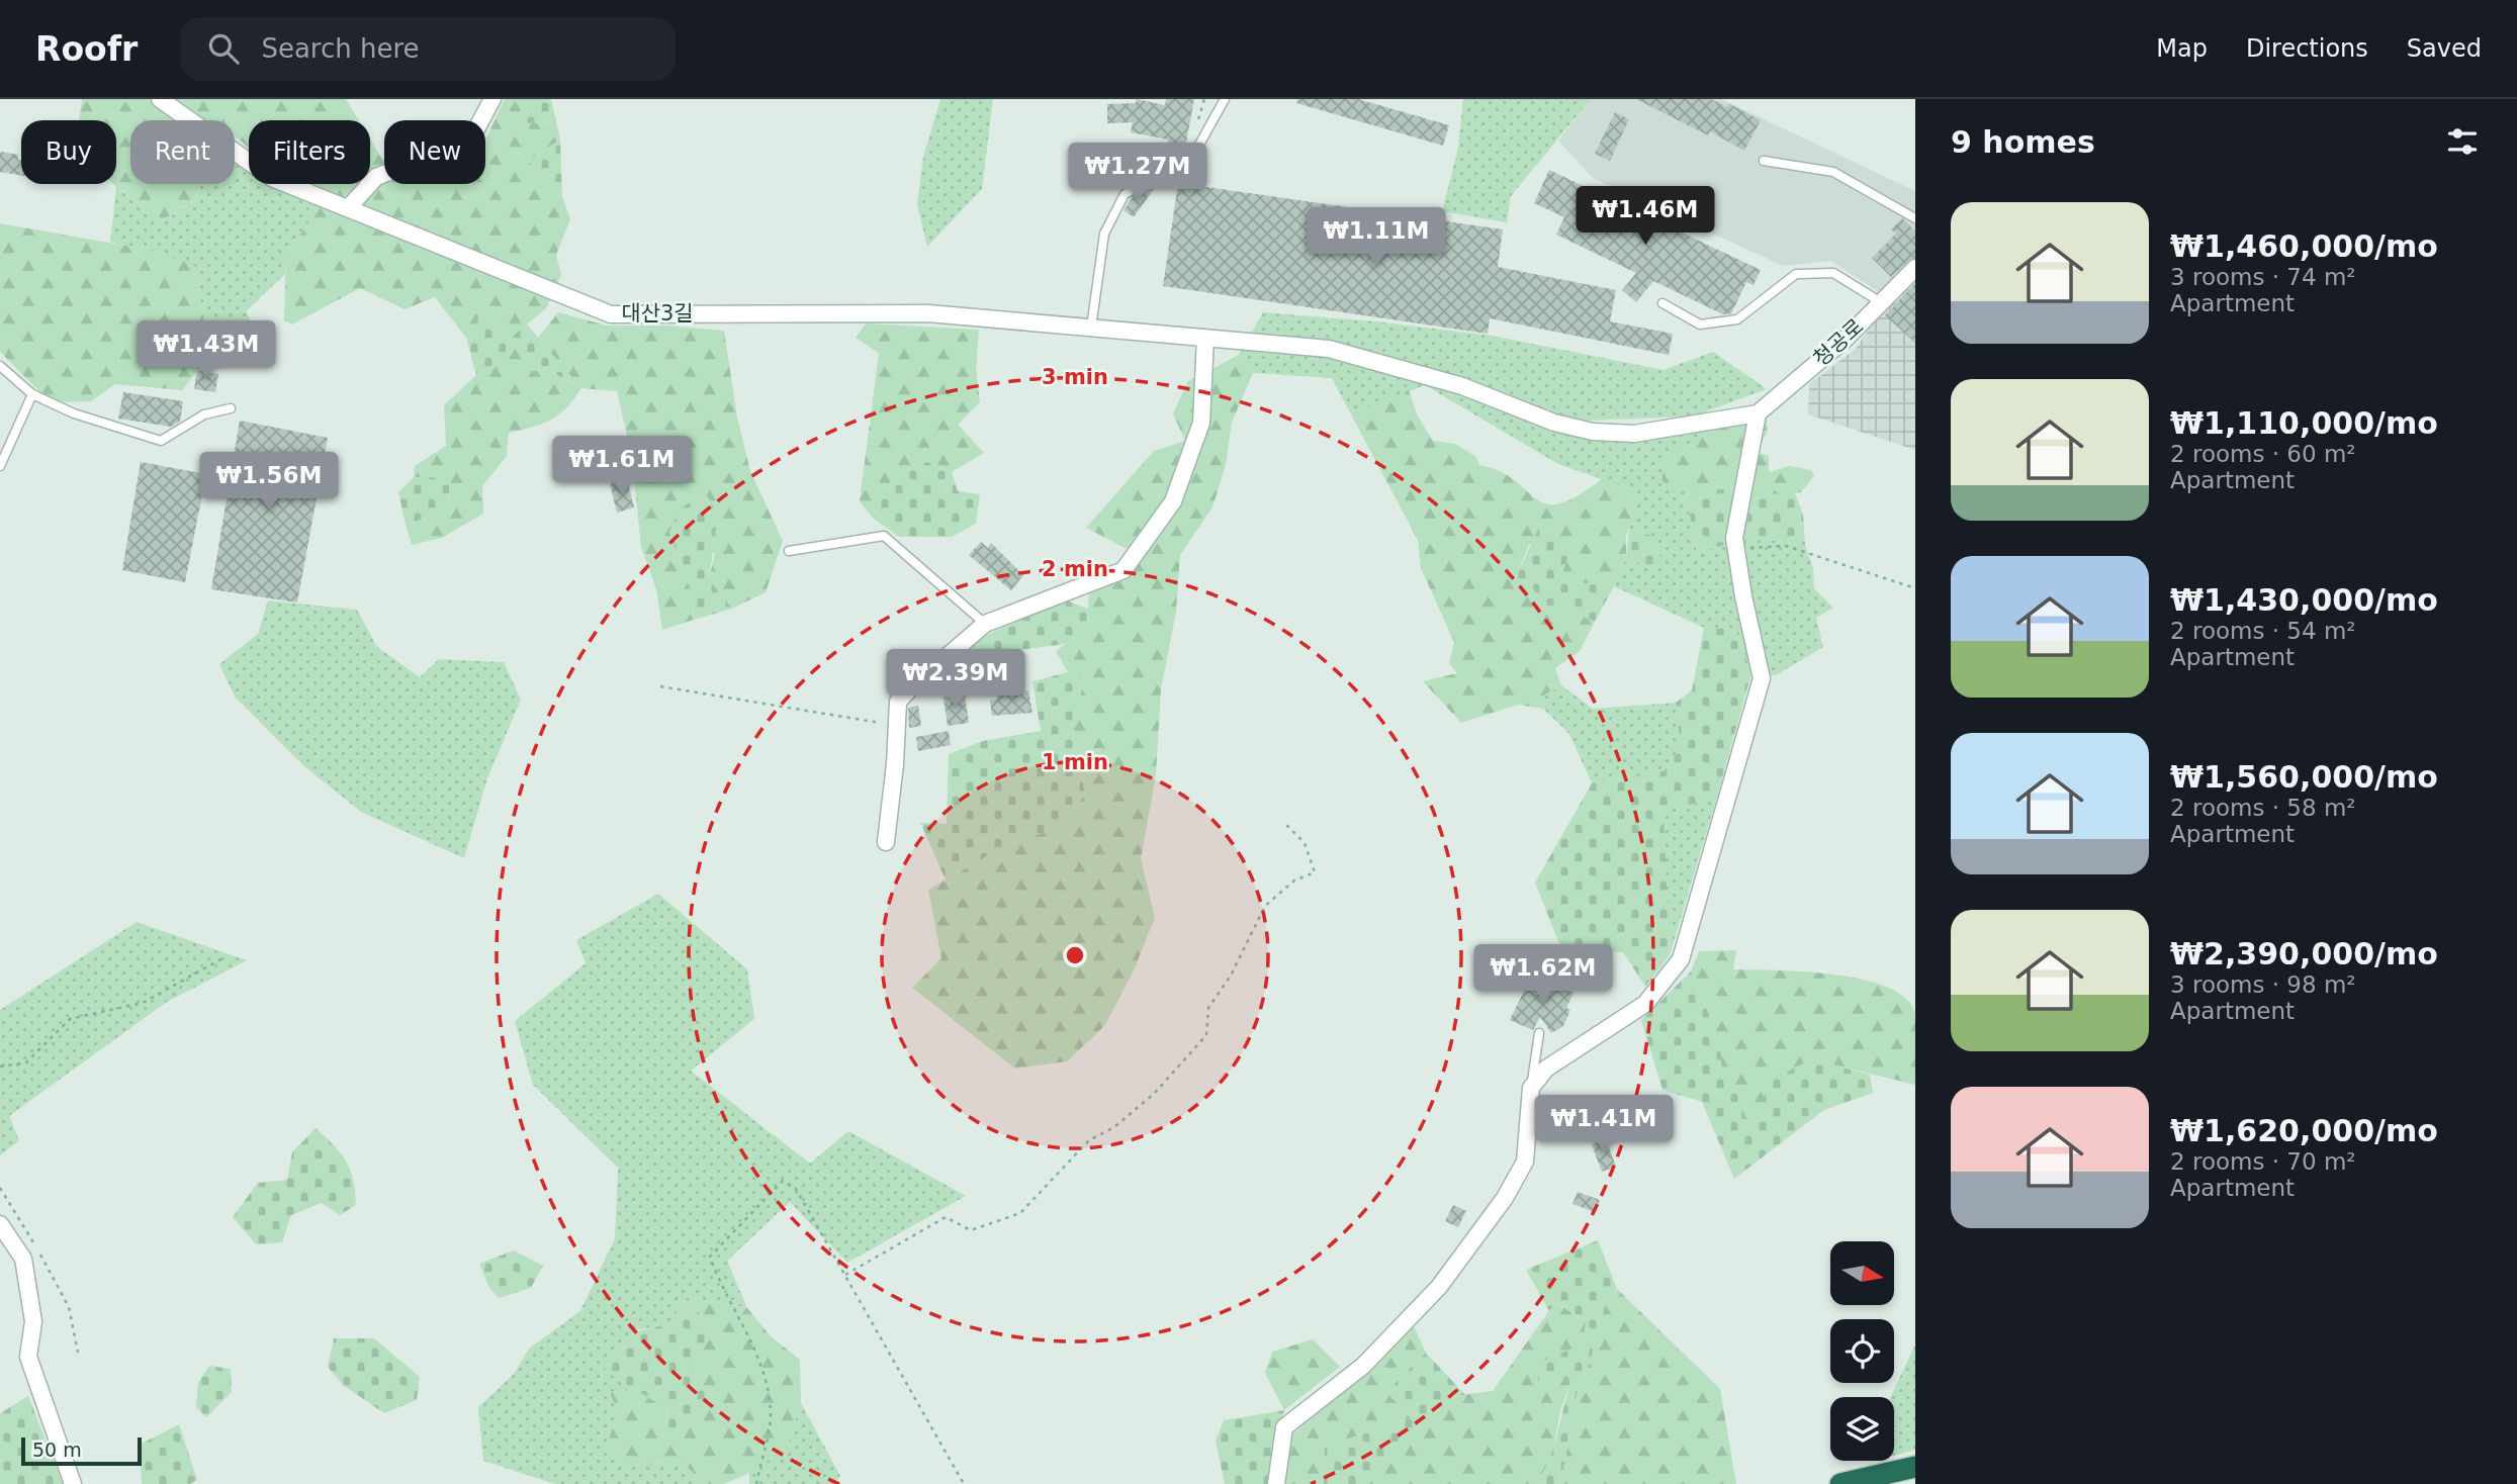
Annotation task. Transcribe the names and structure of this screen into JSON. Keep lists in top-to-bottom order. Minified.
{"streets":{"street":["대산3길","청공로"]},"crossings":[["대산3길","청공로"]],"scale_bar":"50 m","north":"right","page":{"header":"Roofr","search":"Search here","nav":["Map","Directions","Saved"],"heading":"9 homes","chip":["Buy","Rent","Filters","New"],"price":["₩1.27M","₩1.46M","₩1.11M","₩1.43M","₩1.61M","₩1.56M","₩2.39M","₩1.62M","₩1.41M"],"list":[{"name":"₩1,460,000/mo","note":"3 rooms · 74 m² · Apartment"},{"name":"₩1,110,000/mo","note":"2 rooms · 60 m² · Apartment"},{"name":"₩1,430,000/mo","note":"2 rooms · 54 m² · Apartment"},{"name":"₩1,560,000/mo","note":"2 rooms · 58 m² · Apartment"},{"name":"₩2,390,000/mo","note":"3 rooms · 98 m² · Apartment"},{"name":"₩1,620,000/mo","note":"2 rooms · 70 m² · Apartment"}],"scale":"50 m"},"rings":["3 min","2 min","1 min"]}
